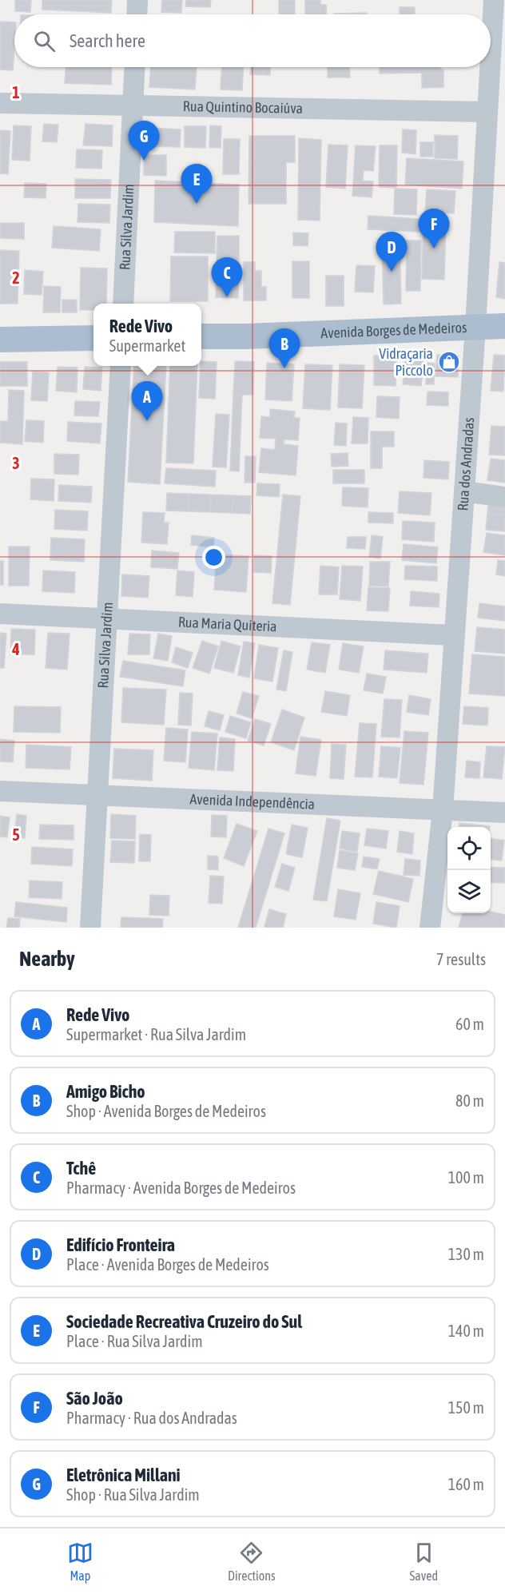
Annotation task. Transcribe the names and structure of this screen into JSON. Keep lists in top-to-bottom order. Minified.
{"streets":{"main road":["Avenida Borges de Medeiros"],"street":["Rua Quintino Bocaiúva","Rua Silva Jardim","Rua dos Andradas","Rua Maria Quiteria","Avenida Independência"]},"crossings":[["Rua Quintino Bocaiúva","Rua Silva Jardim"],["Rua Quintino Bocaiúva","Rua dos Andradas"],["Rua Silva Jardim","Rua Maria Quiteria"],["Rua Silva Jardim","Avenida Independência"],["Avenida Borges de Medeiros","Rua dos Andradas"],["Rua dos Andradas","Rua Maria Quiteria"],["Rua dos Andradas","Avenida Independência"]],"places":{"shop":["Vidraçaria Piccolo"]},"page":{"search":"Search here","pins":["G","E","F","D","C","B","A"],"popup":["Rede Vivo","Supermarket"],"heading":["Nearby","7 results"],"list":[{"mark":"A","name":"Rede Vivo","note":"Supermarket · Rua Silva Jardim","value":"60 m"},{"mark":"B","name":"Amigo Bicho","note":"Shop · Avenida Borges de Medeiros","value":"80 m"},{"mark":"C","name":"Tchê","note":"Pharmacy · Avenida Borges de Medeiros","value":"100 m"},{"mark":"D","name":"Edifício Fronteira","note":"Place · Avenida Borges de Medeiros","value":"130 m"},{"mark":"E","name":"Sociedade Recreativa Cruzeiro do Sul","note":"Place · Rua Silva Jardim","value":"140 m"},{"mark":"F","name":"São João","note":"Pharmacy · Rua dos Andradas","value":"150 m"},{"mark":"G","name":"Eletrônica Millani","note":"Shop · Rua Silva Jardim","value":"160 m"}],"nav":["Map","Directions","Saved"]},"grid":{"rows":["1","2","3","4","5"]}}
